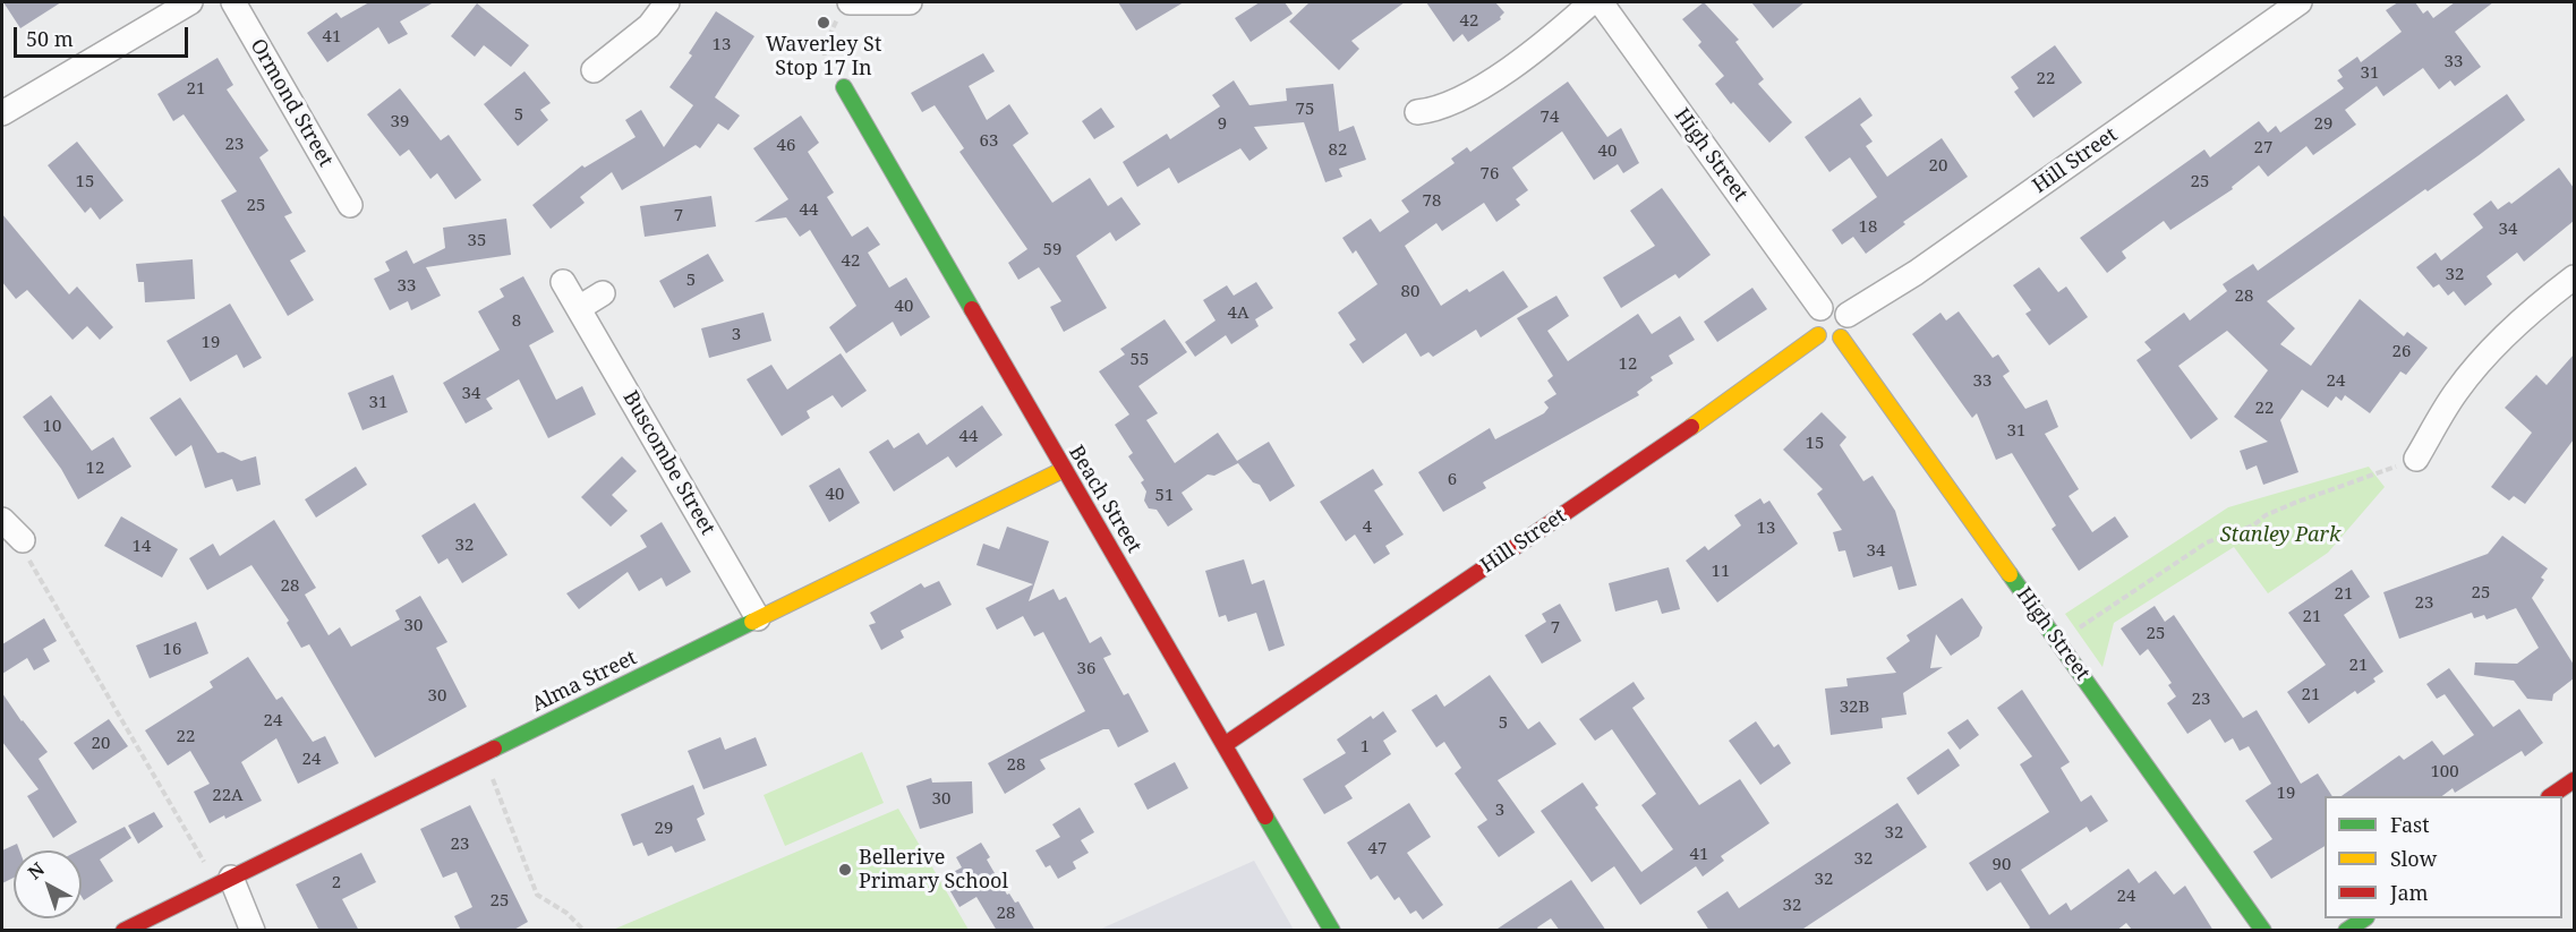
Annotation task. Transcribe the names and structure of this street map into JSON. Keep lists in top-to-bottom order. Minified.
{"streets":{"street":["Ormond Street","High Street","Hill Street","Buscombe Street","Beach Street","Alma Street"]},"crossings":[["High Street","Hill Street"],["Hill Street","Beach Street"],["Buscombe Street","Alma Street"],["Beach Street","Alma Street"]],"parks":["Stanley Park"],"places":["Waverley St Stop 17 In","Bellerive Primary School"],"house_numbers":["42","41","13","33","31","22","21","75","5","74","39","9","29","63","23","46","27","82","40","20","76","15","25","78","25","44","7","18","34","35","59","42","32","5","33","80","28","40","4A","8","3","19","26","55","12","33","24","34","31","22","10","31","44","15","12","6","40","51","4","13","32","14","34","11","28","25","21","23","21","30","7","25","16","21","36","21","30","23","32B","24","5","22","20","1","24","28","100","19","22A","30","3","29","32","23","47","41","32","90","32","2","24","25","32","28"],"legend":["Fast","Slow","Jam"],"scale_bar":"50 m","north":"top left"}
